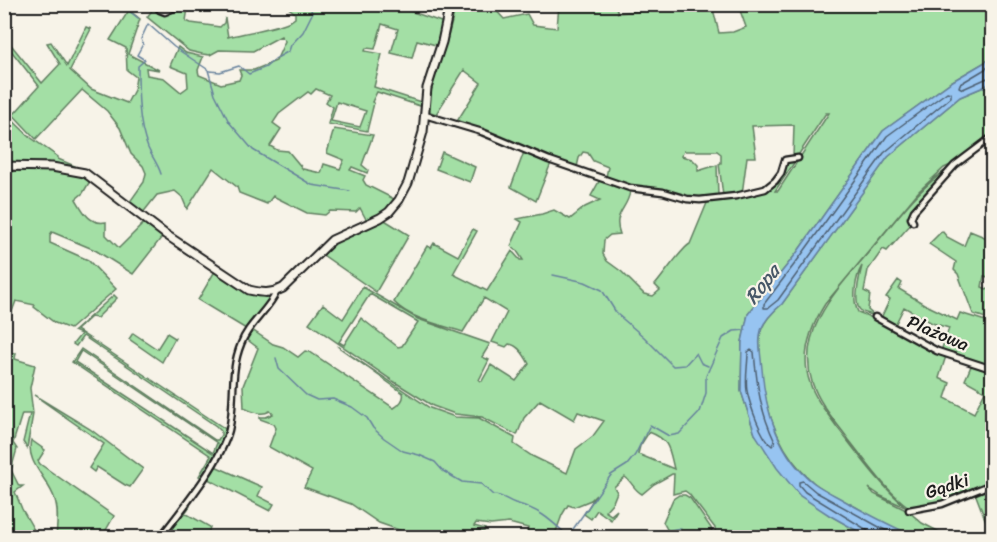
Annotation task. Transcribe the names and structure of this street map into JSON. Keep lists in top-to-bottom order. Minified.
{"streets":{"street":["Plażowa","Gądki"]},"water":["Ropa"]}
